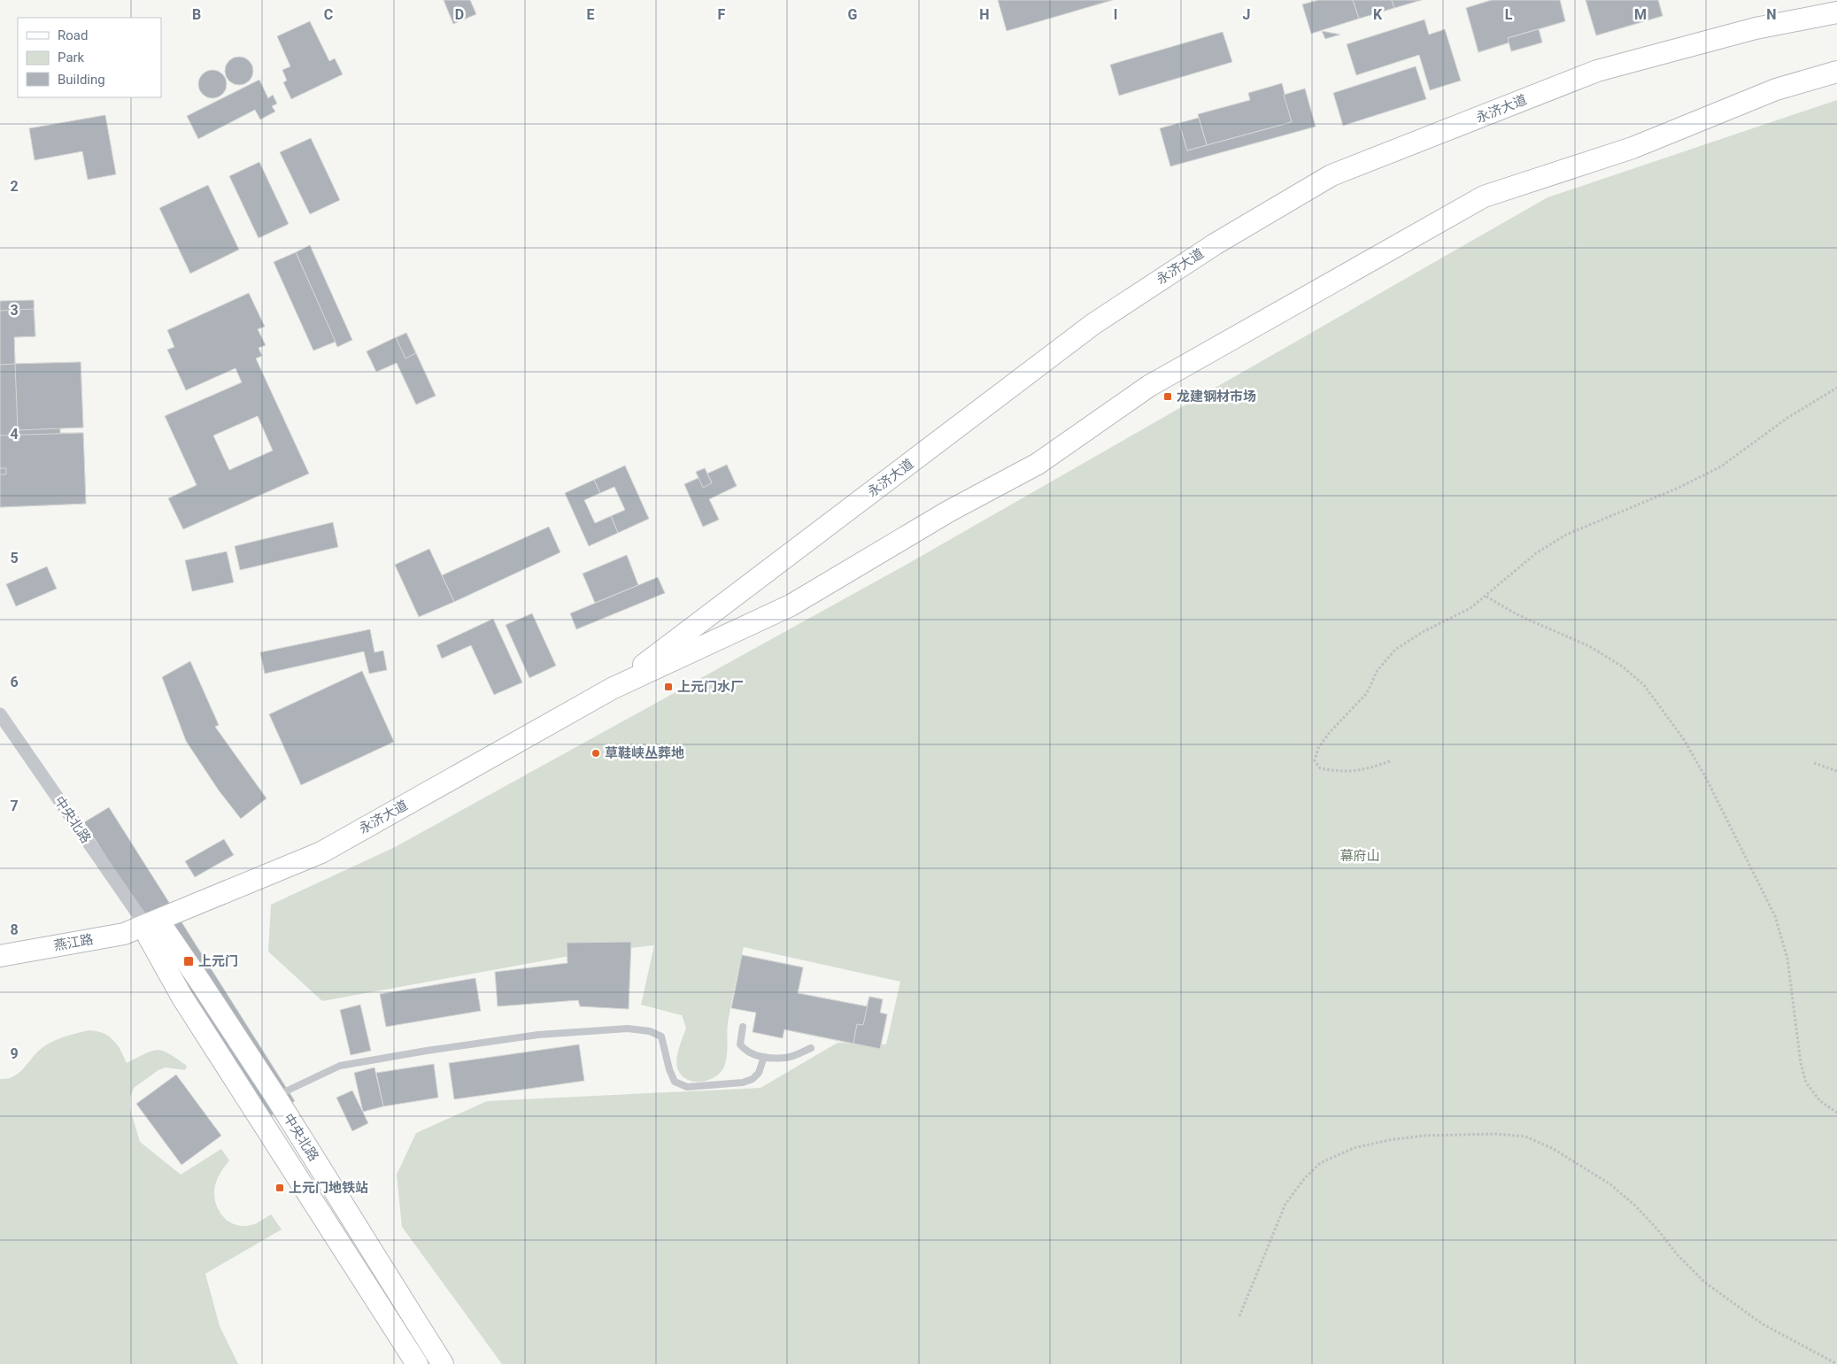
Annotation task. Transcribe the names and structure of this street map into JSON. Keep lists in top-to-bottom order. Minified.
{"streets":{"main road":["永济大道","中央北路","燕江路"]},"crossings":[["永济大道","中央北路"],["永济大道","燕江路"],["中央北路","燕江路"]],"parks":["幕府山"],"places":{"transit":["龙建钢材市场","上元门水厂","上元门","上元门地铁站"],"other":["草鞋峡丛葬地"]},"legend":["Road","Park","Building"],"grid":{"columns":["B","C","D","E","F","G","H","I","J","K","L","M","N"],"rows":["2","3","4","5","6","7","8","9"]}}
